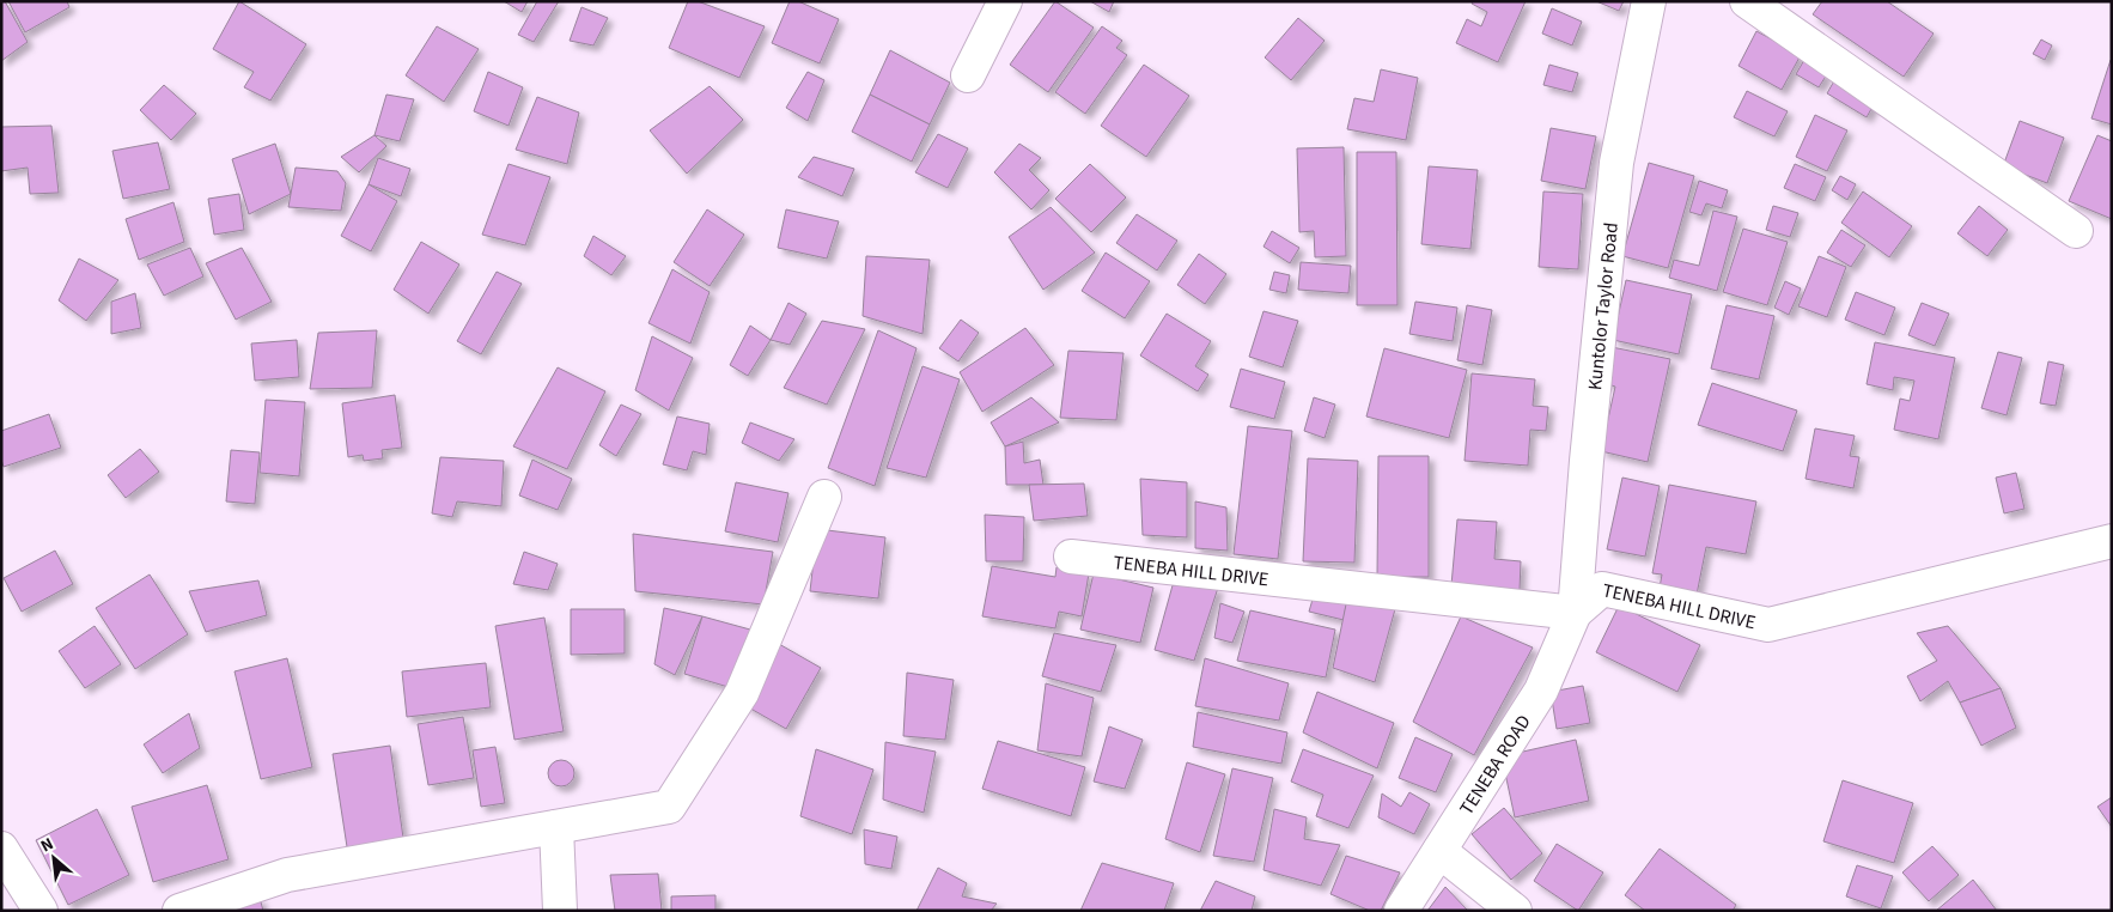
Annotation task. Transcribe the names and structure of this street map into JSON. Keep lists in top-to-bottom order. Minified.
{"streets":{"street":["Kuntolor Taylor Road","TENEBA HILL DRIVE","TENEBA ROAD"]},"crossings":[["Kuntolor Taylor Road","TENEBA HILL DRIVE"],["Kuntolor Taylor Road","TENEBA ROAD"],["TENEBA HILL DRIVE","TENEBA ROAD"]],"north":"top left"}
